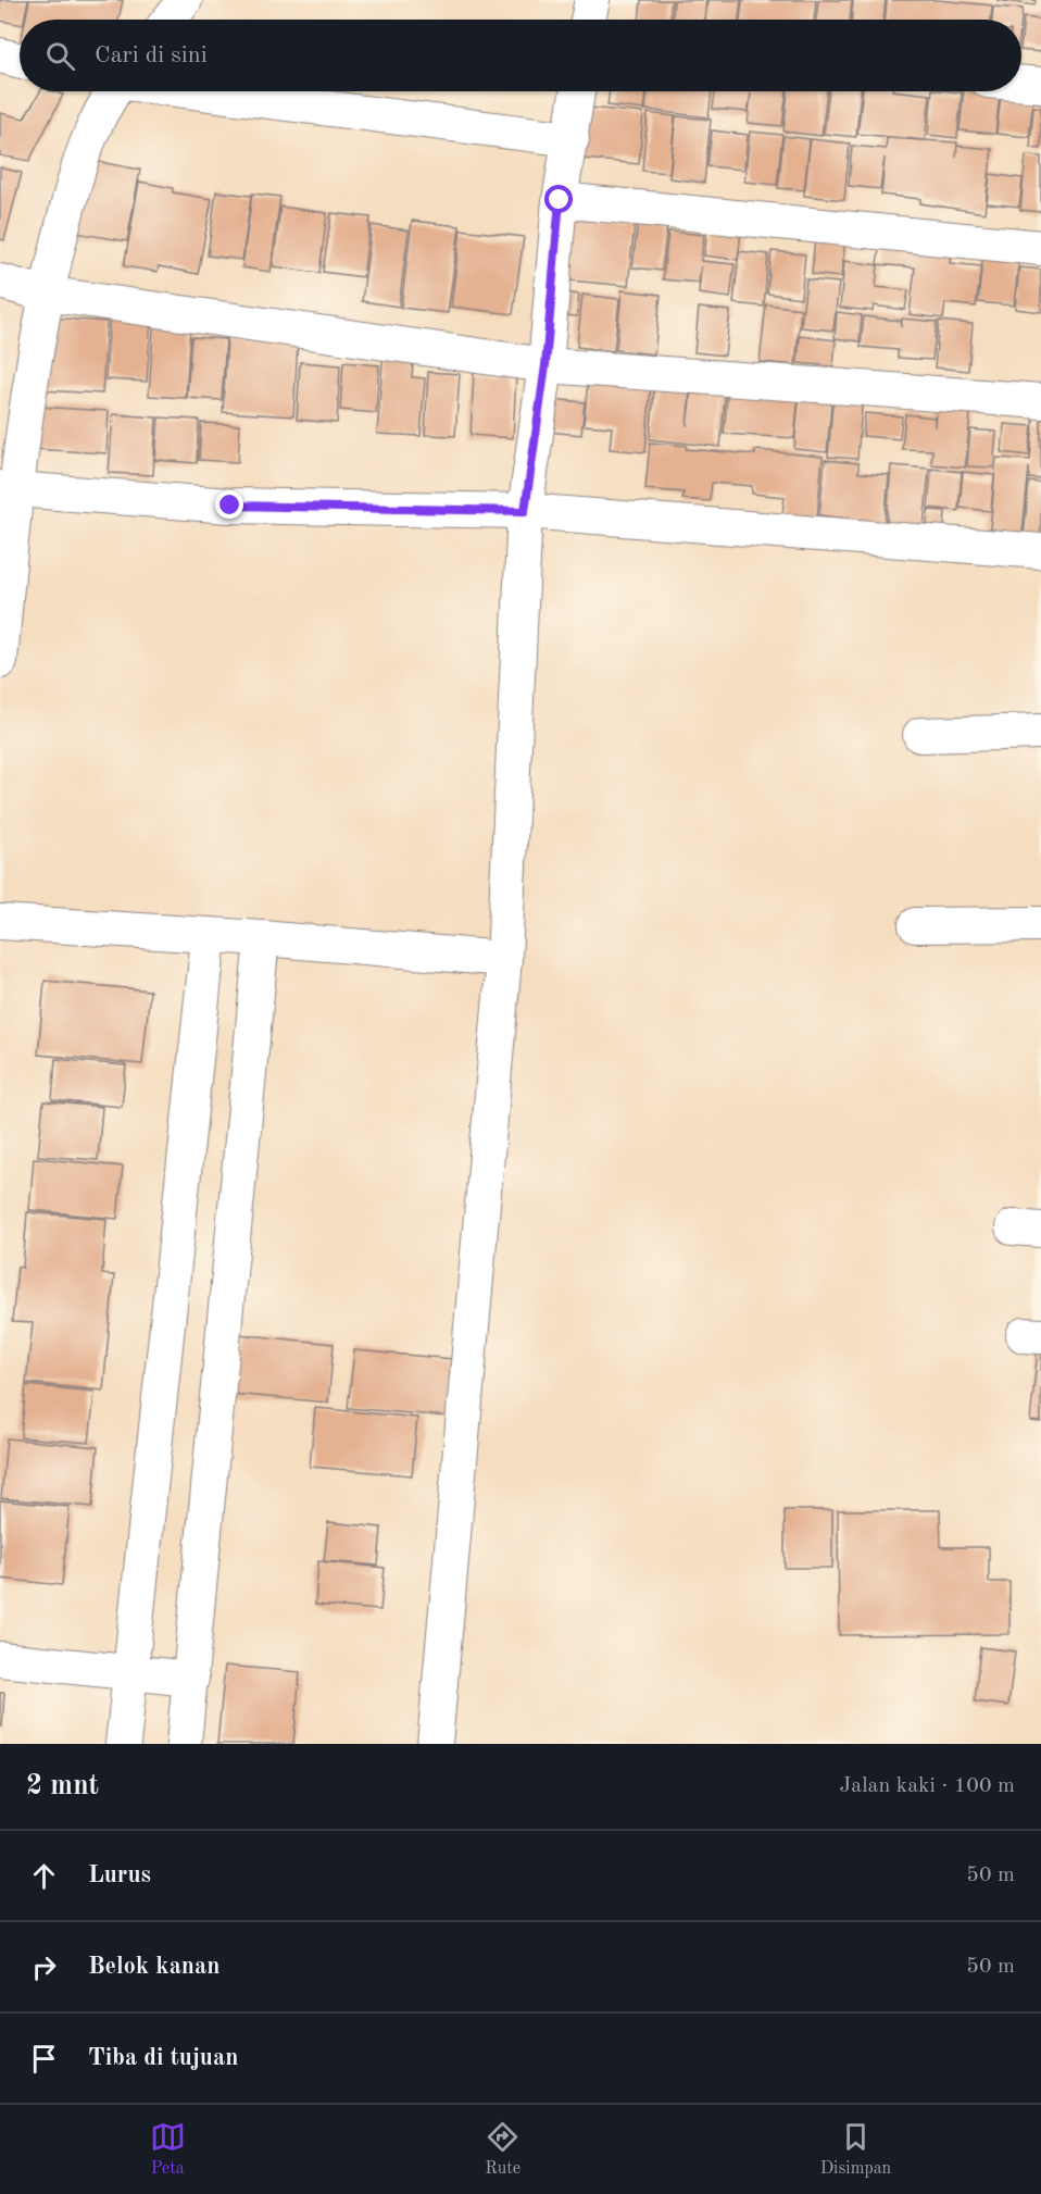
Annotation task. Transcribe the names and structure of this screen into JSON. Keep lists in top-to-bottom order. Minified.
{"page":{"search":"Cari di sini","heading":["2 mnt","Jalan kaki · 100 m"],"list":[["Lurus","50 m"],["Belok kanan","50 m"],"Tiba di tujuan"],"nav":["Peta","Rute","Disimpan"]}}
